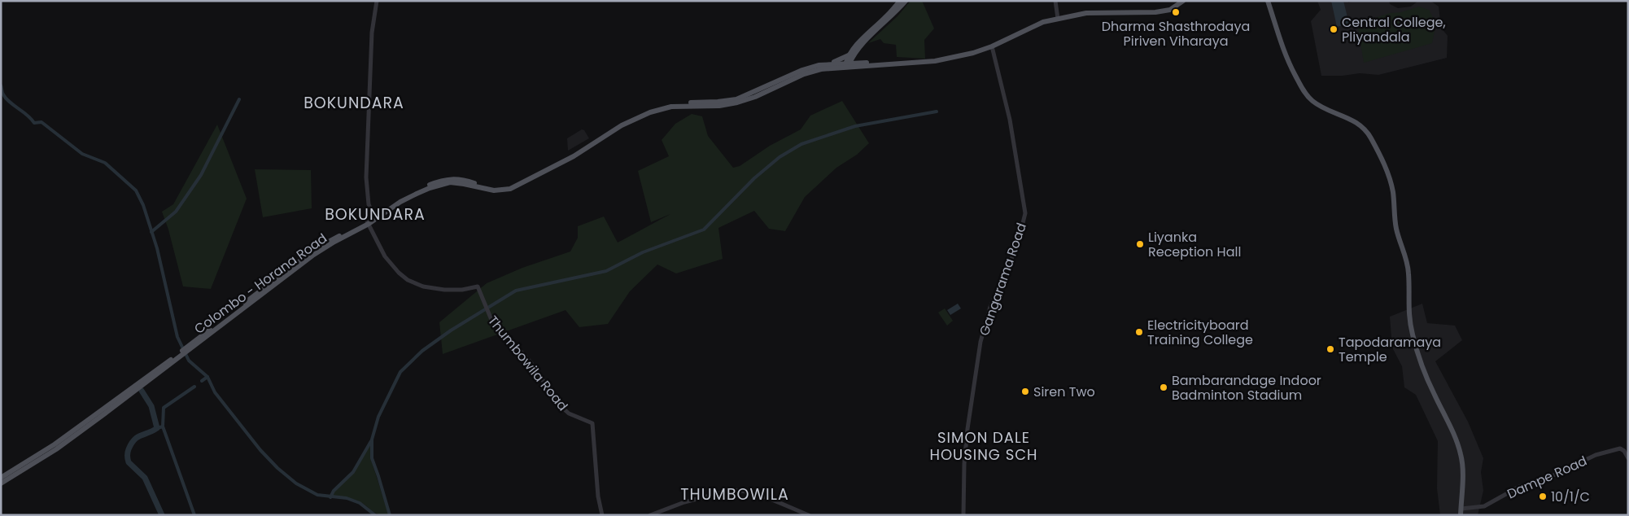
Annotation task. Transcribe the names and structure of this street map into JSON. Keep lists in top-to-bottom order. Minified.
{"streets":{"main road":["Colombo - Horana Road"],"street":["Gangarama Road","Thumbowila Road","Dampe Road"]},"crossings":[["Colombo - Horana Road","Thumbowila Road"]],"districts":["BOKUNDARA","BOKUNDARA","SIMON DALE HOUSING SCH","THUMBOWILA"],"places":["Dharma Shasthrodaya Piriven Viharaya","Central College, Pliyandala","Liyanka Reception Hall","Electricityboard Training College","Tapodaramaya Temple","Bambarandage Indoor Badminton Stadium","Siren Two","10/1/C"]}
